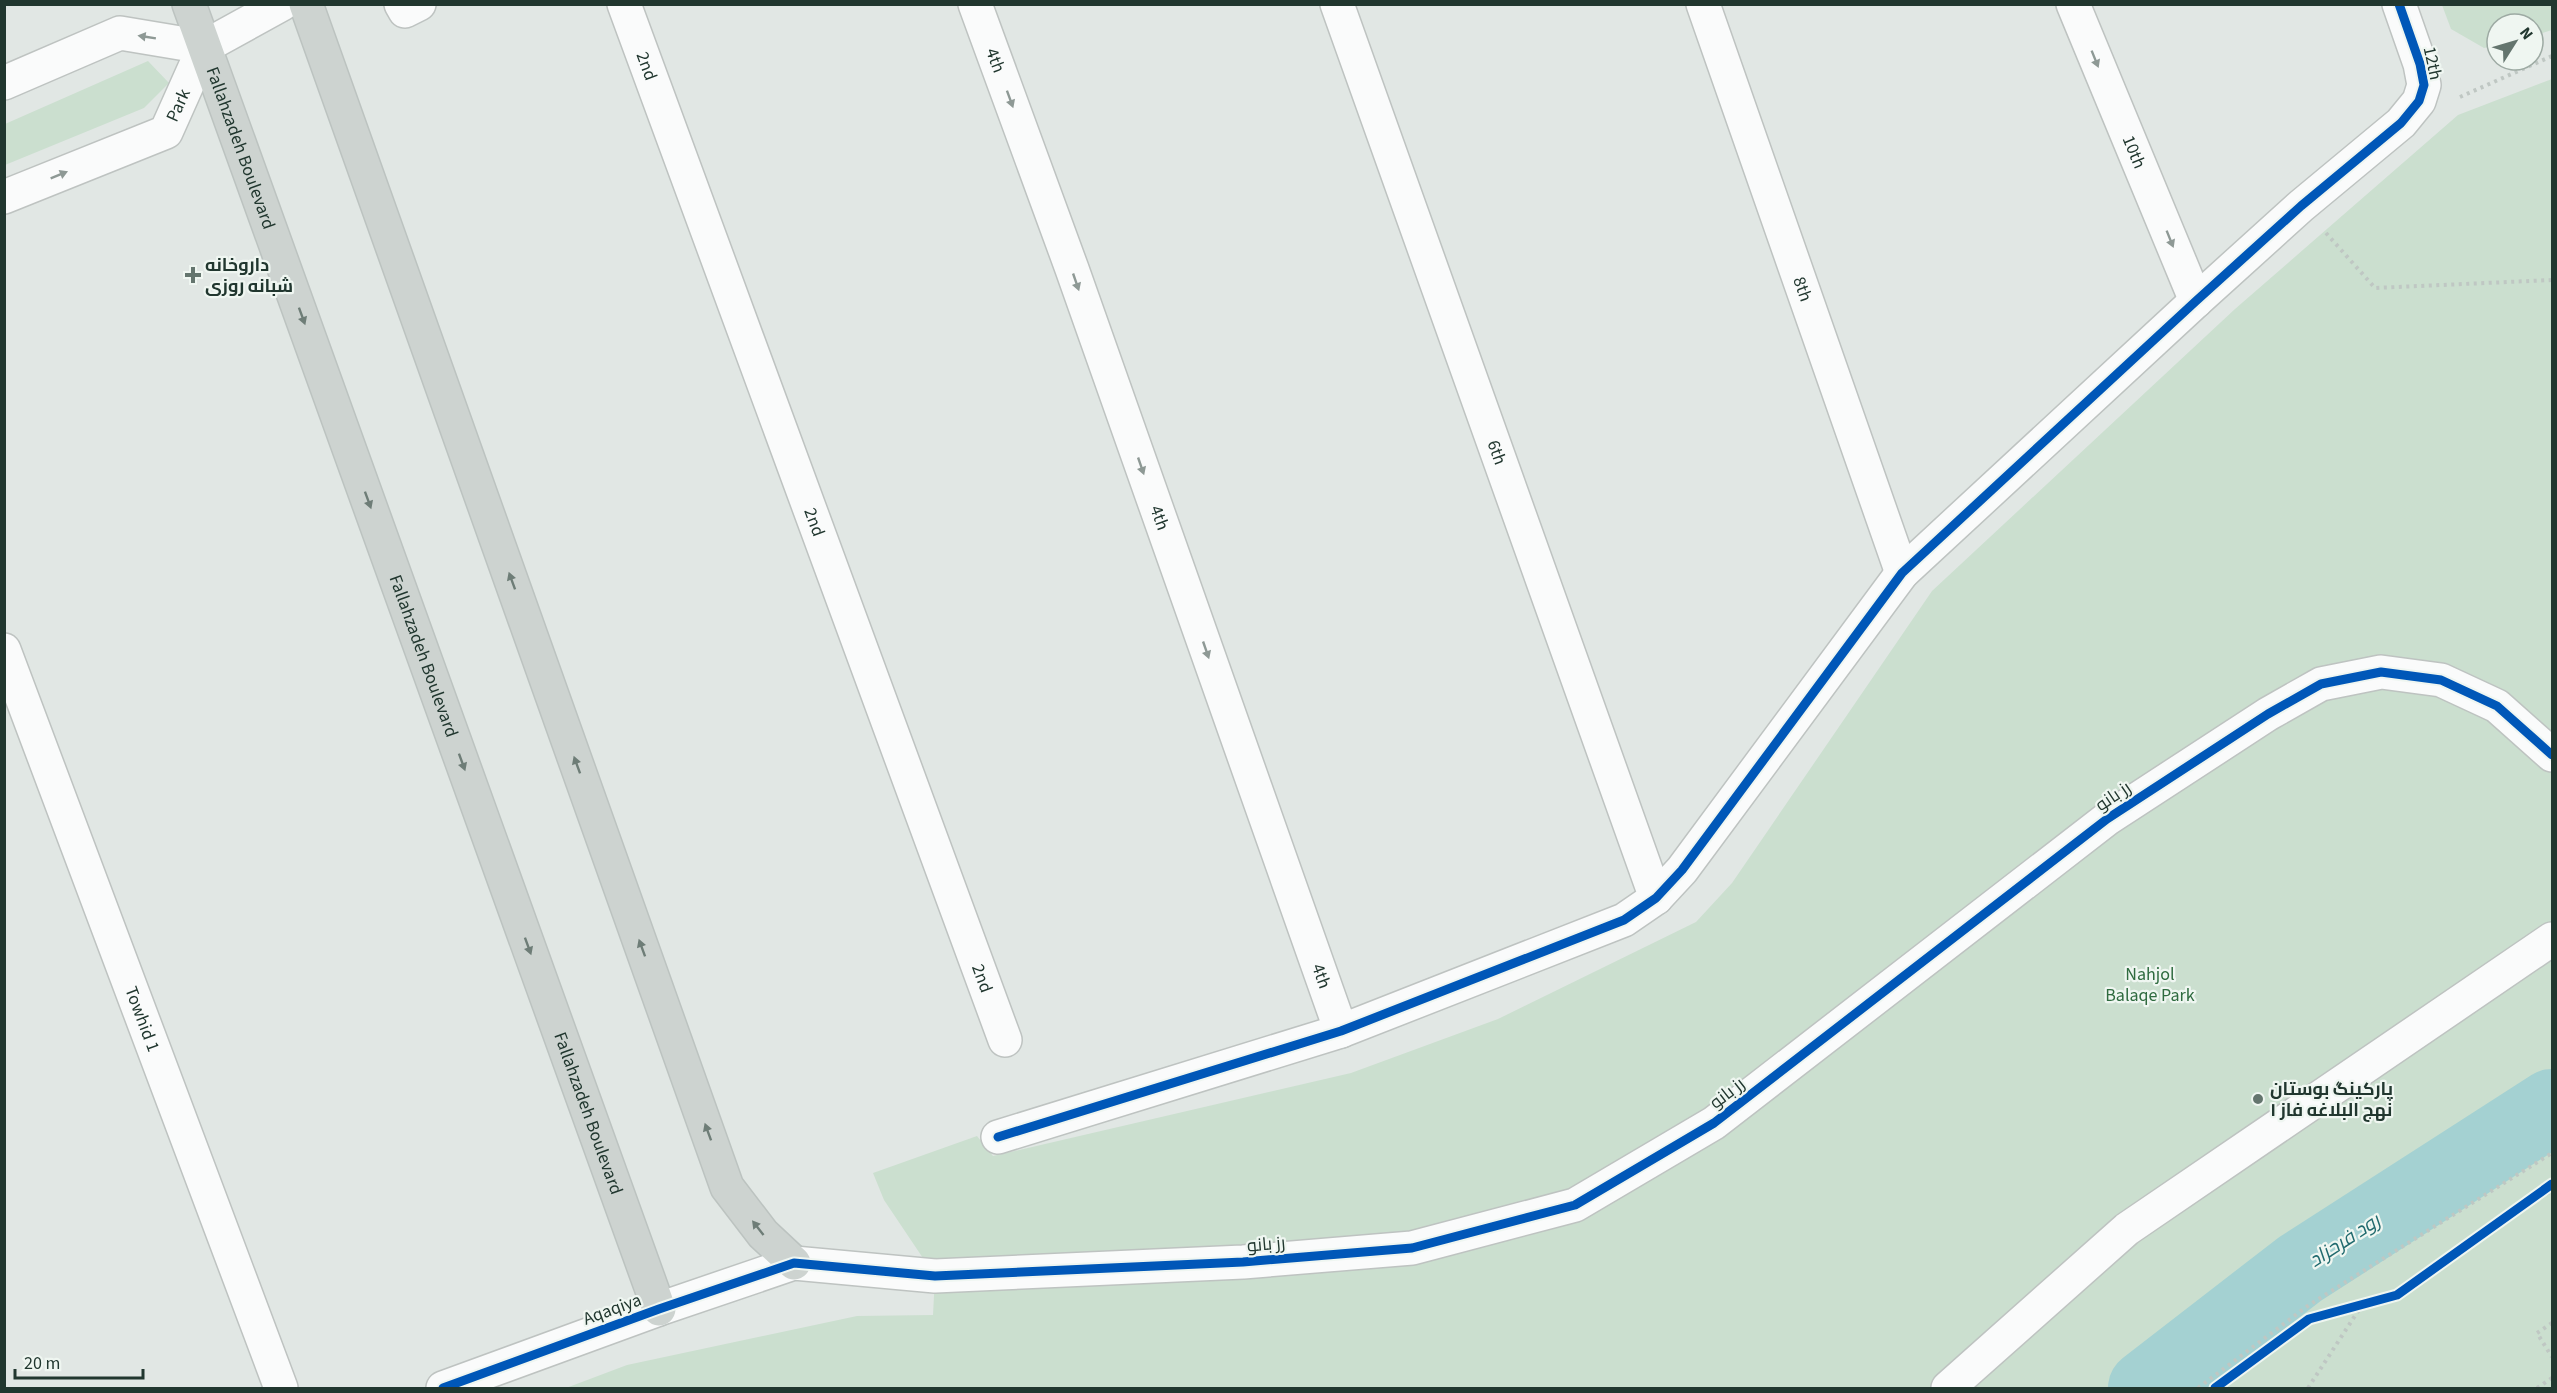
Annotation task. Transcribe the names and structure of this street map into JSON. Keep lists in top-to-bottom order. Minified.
{"streets":{"main road":["Fallahzadeh Boulevard"],"street":["4th","12th","2nd","Park","10th","8th","6th","رز بانو","Towhid 1","Aqaqiya"]},"crossings":[["4th","12th"],["12th","10th"],["12th","8th"],["12th","6th"],["Park","Fallahzadeh Boulevard"],["Fallahzadeh Boulevard","Aqaqiya"],["رز بانو","Aqaqiya"]],"one_way":["4th","Park","10th"],"water":["رود فرحزاد"],"parks":["Nahjol Balaqe Park"],"places":{"health":["داروخانه شبانه روزی"],"other":["پارکینگ بوستان نهج البلاغه فاز ۱"]},"scale_bar":"20 m","north":"top right"}
